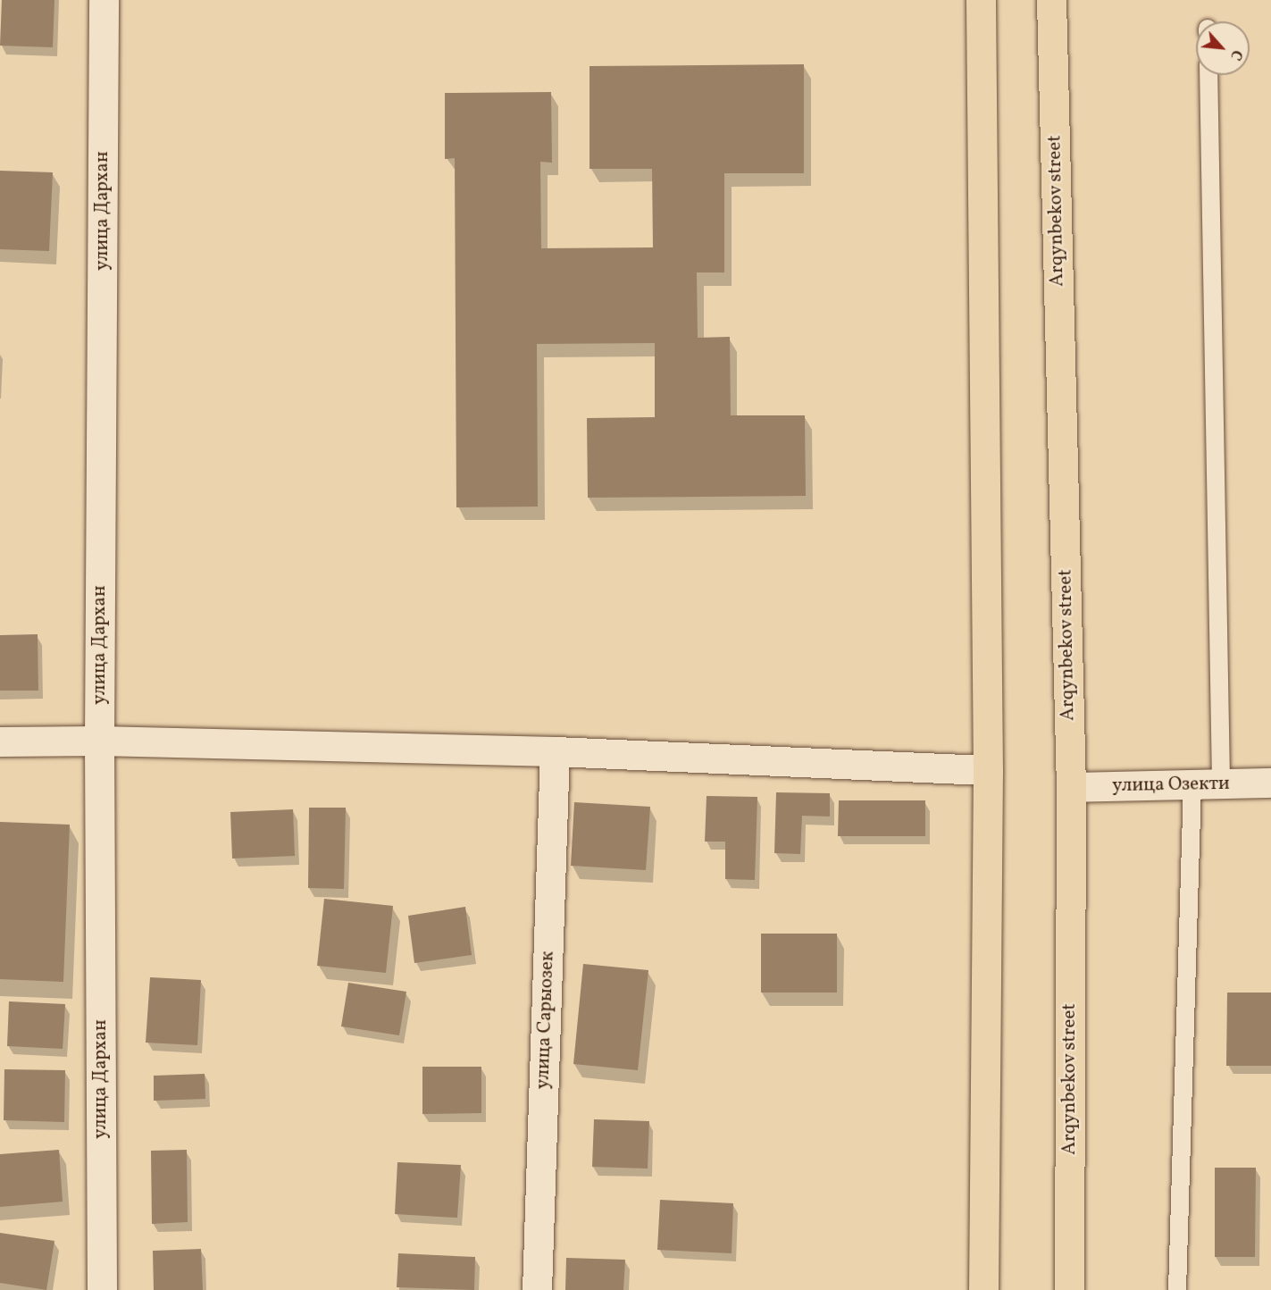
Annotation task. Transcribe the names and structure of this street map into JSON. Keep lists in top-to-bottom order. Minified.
{"streets":{"main road":["Arqynbekov street"],"street":["улица Дархан","улица Озекти","улица Сарыозек"]},"crossings":[["Arqynbekov street","улица Озекти"]],"north":"bottom right"}
